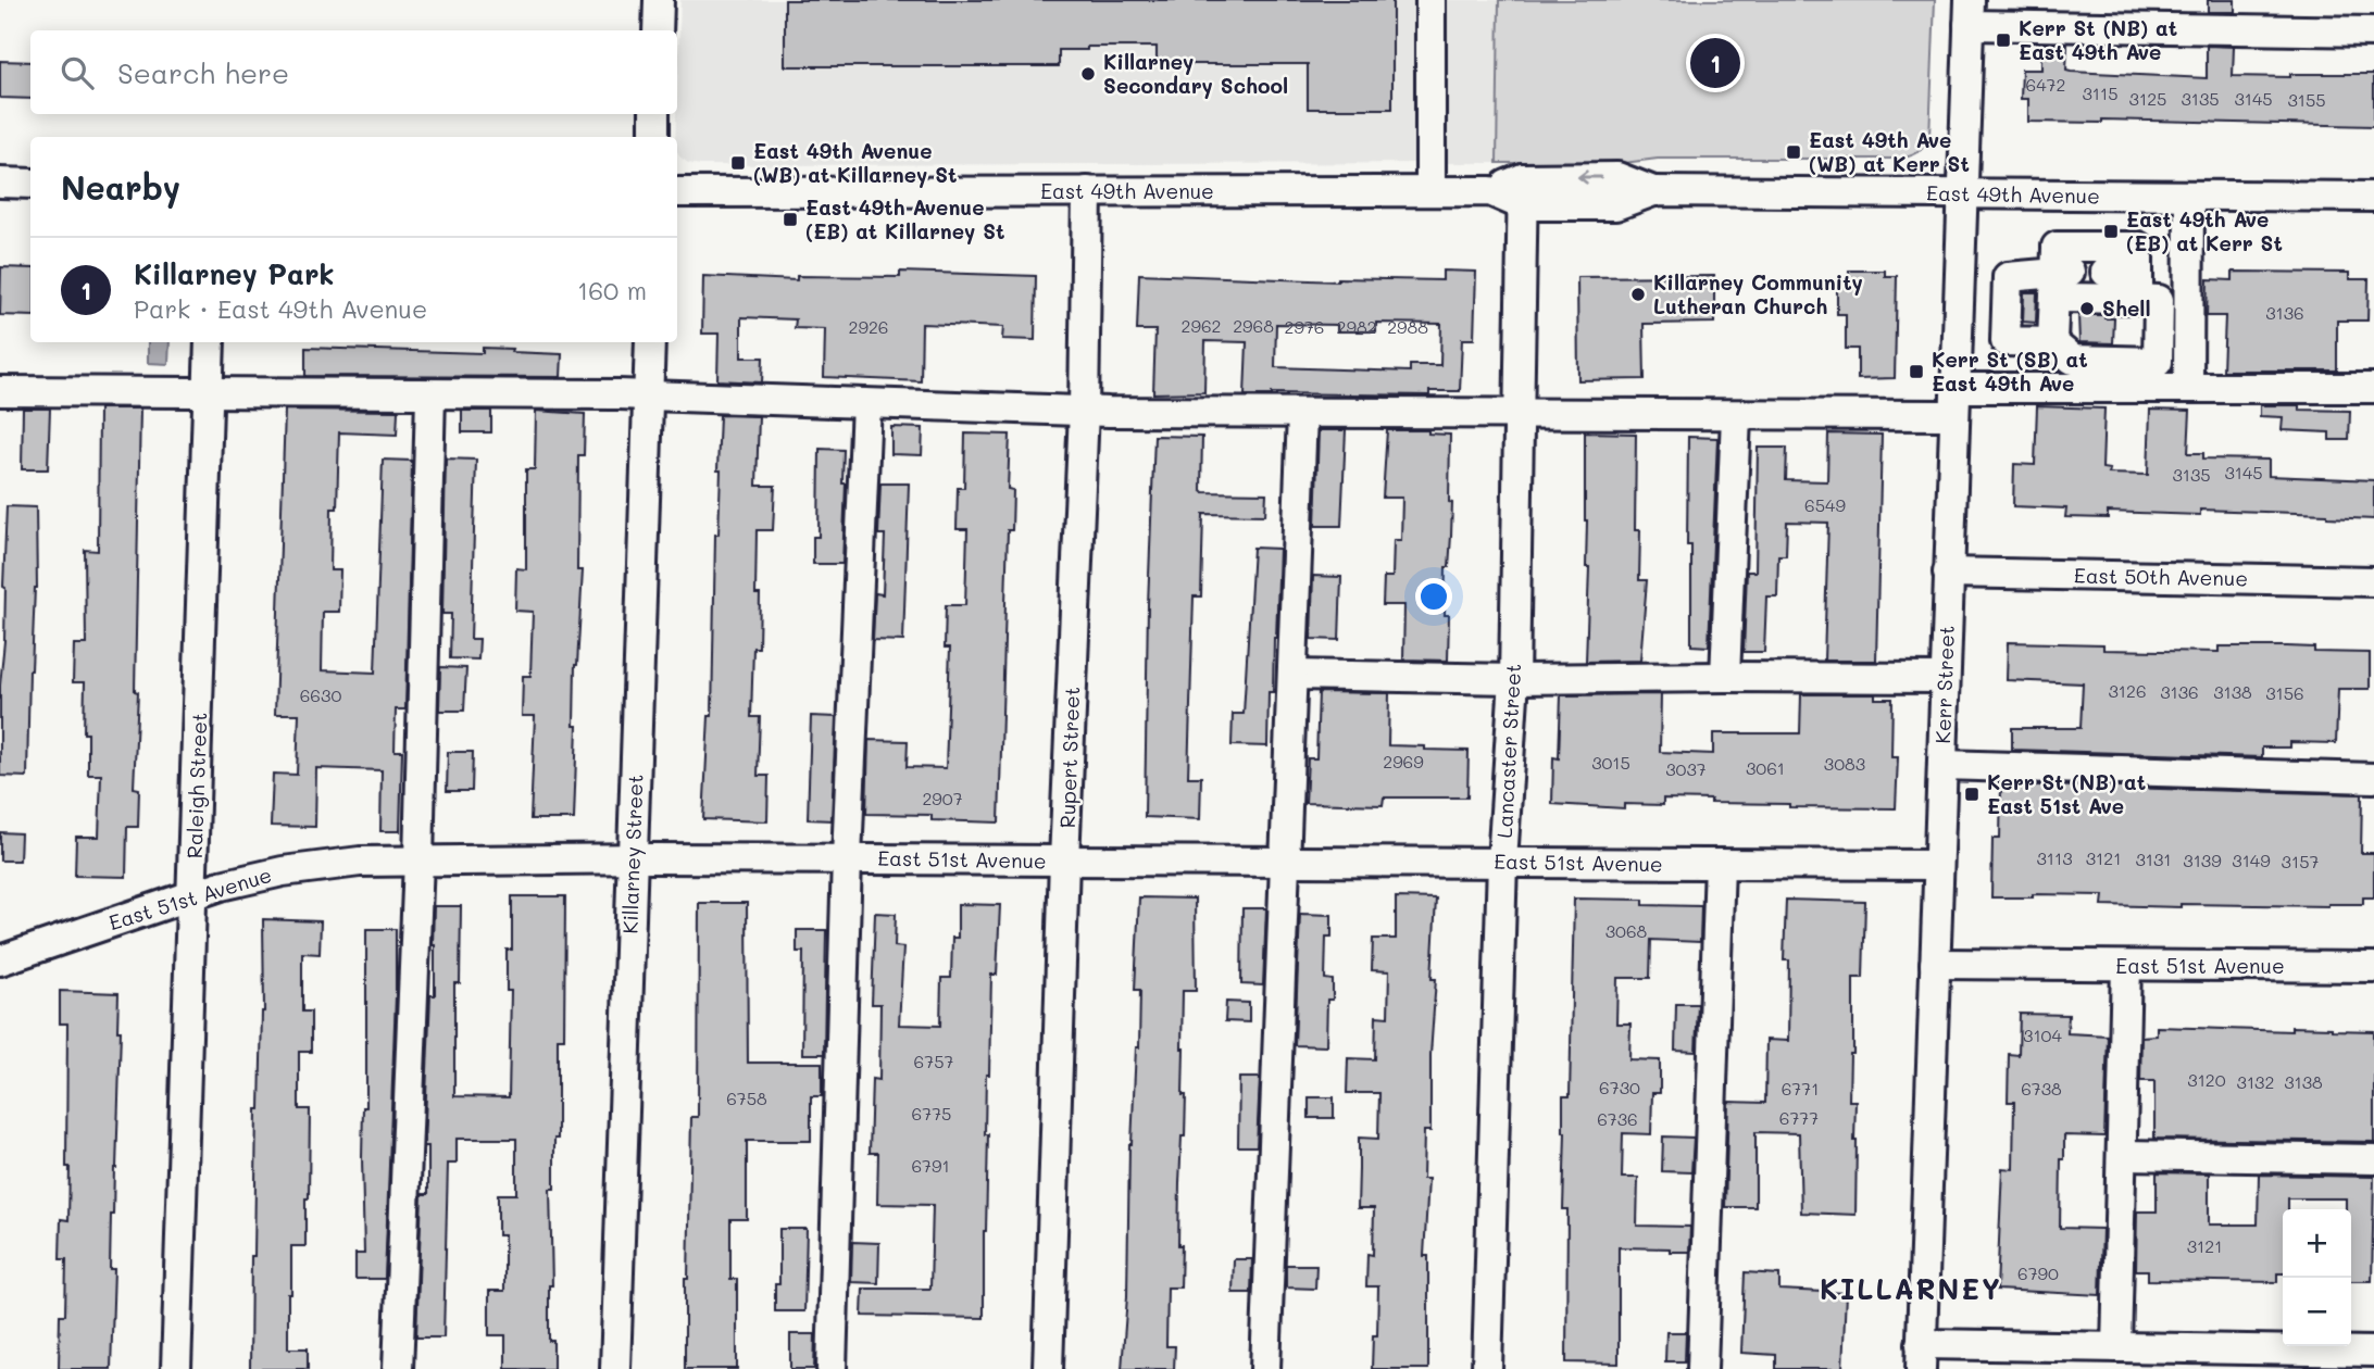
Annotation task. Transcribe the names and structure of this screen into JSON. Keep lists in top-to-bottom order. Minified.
{"streets":{"street":["East 49th Avenue","East 50th Avenue","Kerr Street","Lancaster Street","Rupert Street","Raleigh Street","Killarney Street","East 51st Avenue"]},"crossings":[["East 49th Avenue","Kerr Street"],["East 49th Avenue","Lancaster Street"],["East 49th Avenue","Rupert Street"],["East 50th Avenue","Kerr Street"],["Kerr Street","East 51st Avenue"],["Lancaster Street","East 51st Avenue"],["Rupert Street","East 51st Avenue"],["Raleigh Street","East 51st Avenue"],["Killarney Street","East 51st Avenue"]],"districts":["KILLARNEY"],"places":{"transit":["Kerr St (NB) at East 49th Ave","East 49th Ave (WB) at Kerr St","East 49th Avenue (WB) at Killarney St","East 49th Avenue (EB) at Killarney St","East 49th Ave (EB) at Kerr St","Kerr St (SB) at East 49th Ave","Kerr St (NB) at East 51st Ave"],"other":["Killarney Secondary School","Killarney Community Lutheran Church","Shell"]},"house_numbers":["6472","3115","3125","3135","3145","3155","3136","2962","2968","2926","2976","2982","2988","3145","3135","6549","3126","3136","3138","3156","6630","2969","3015","3083","3061","3037","2907","3113","3121","3131","3139","3149","3157","3068","3104","6757","3120","3132","3138","6730","6771","6738","6758","6775","6777","6736","6791","3121","6790"],"page":{"search":"Search here","pins":"1","heading":"Nearby","list":[{"mark":"1","name":"Killarney Park","note":"Park · East 49th Avenue","value":"160 m"}],"map_buttons":["+","−"]}}
